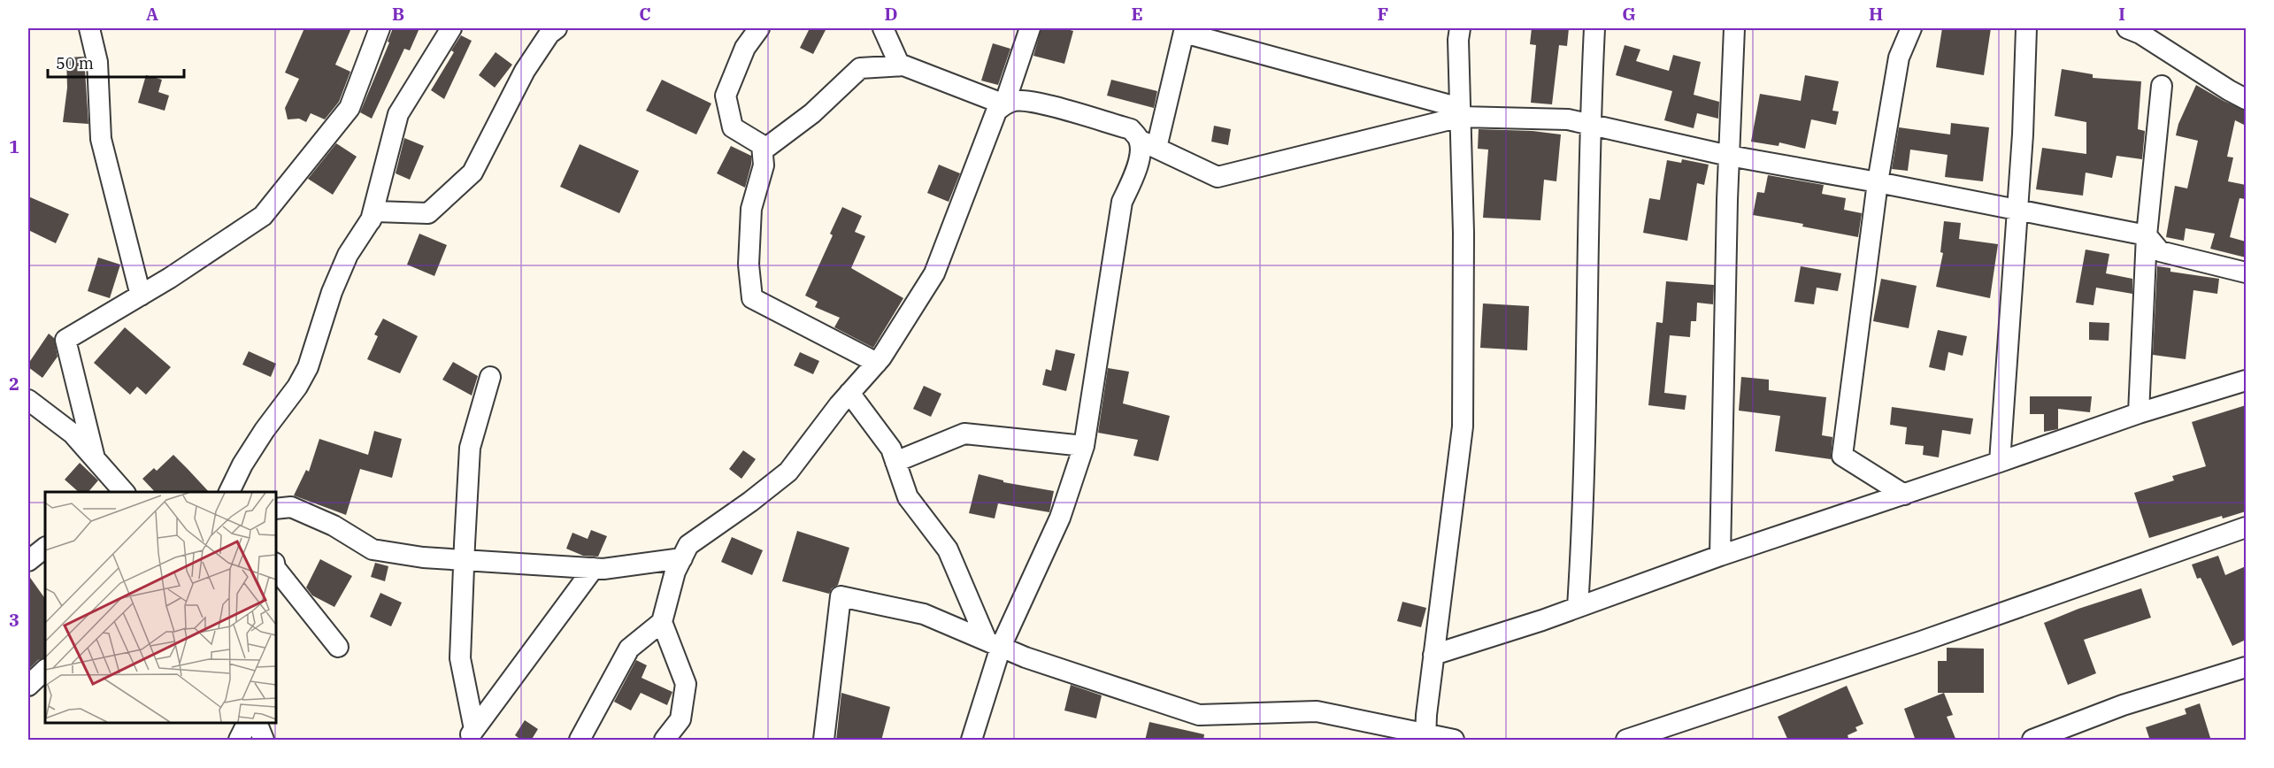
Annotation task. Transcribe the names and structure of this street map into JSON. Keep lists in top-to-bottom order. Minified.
{"scale_bar":"50 m","grid":{"columns":["A","B","C","D","E","F","G","H","I"],"rows":["1","2","3"]}}
